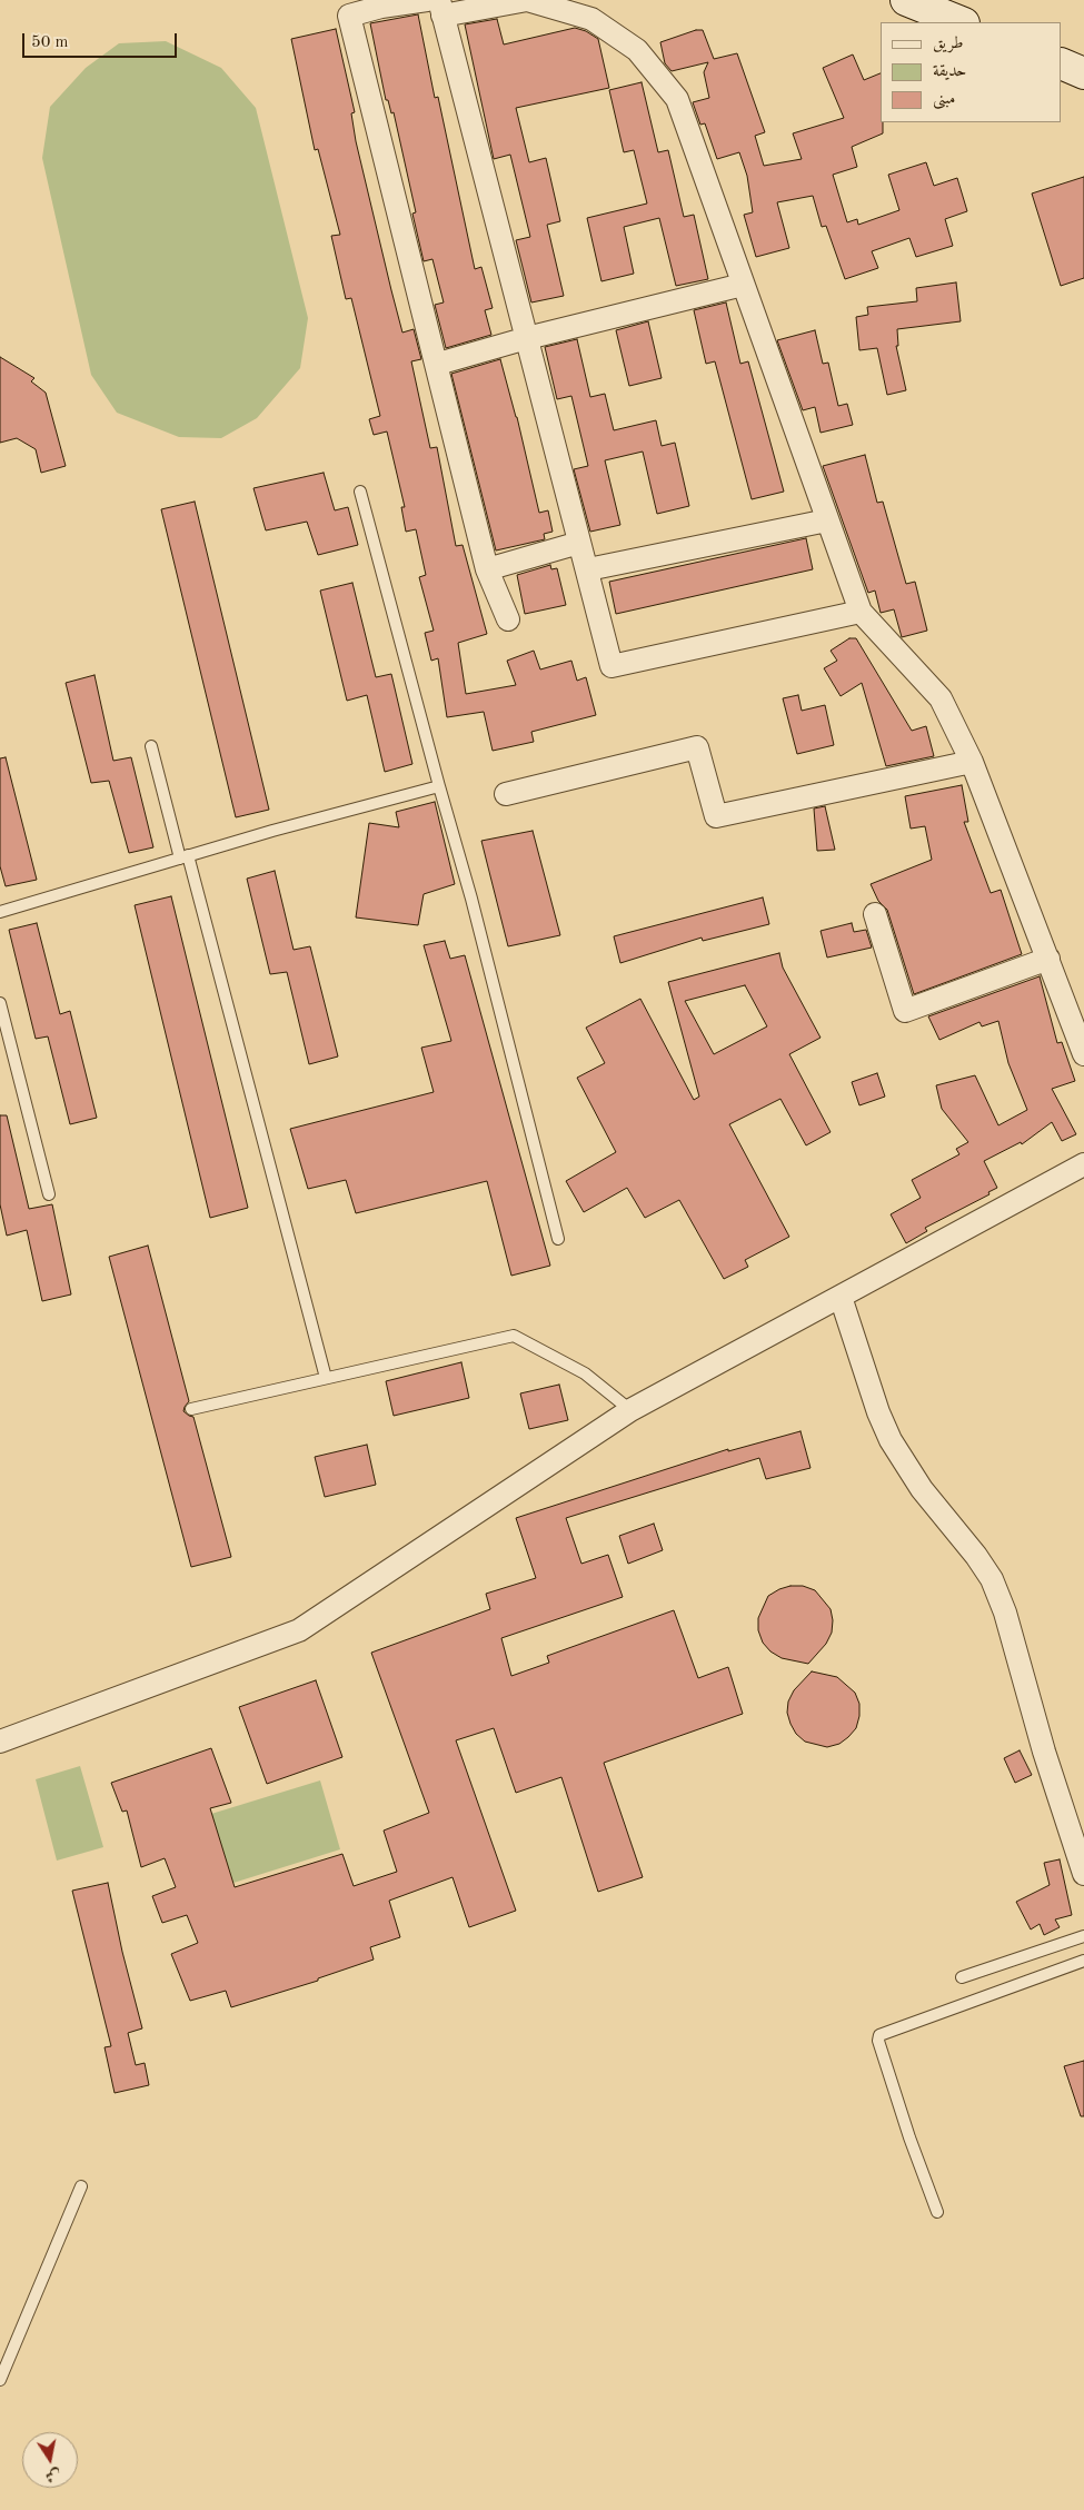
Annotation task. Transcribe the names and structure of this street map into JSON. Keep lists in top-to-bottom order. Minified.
{"legend":["طريق","حديقة","مبنى"],"scale_bar":"50 m","north":"bottom"}
